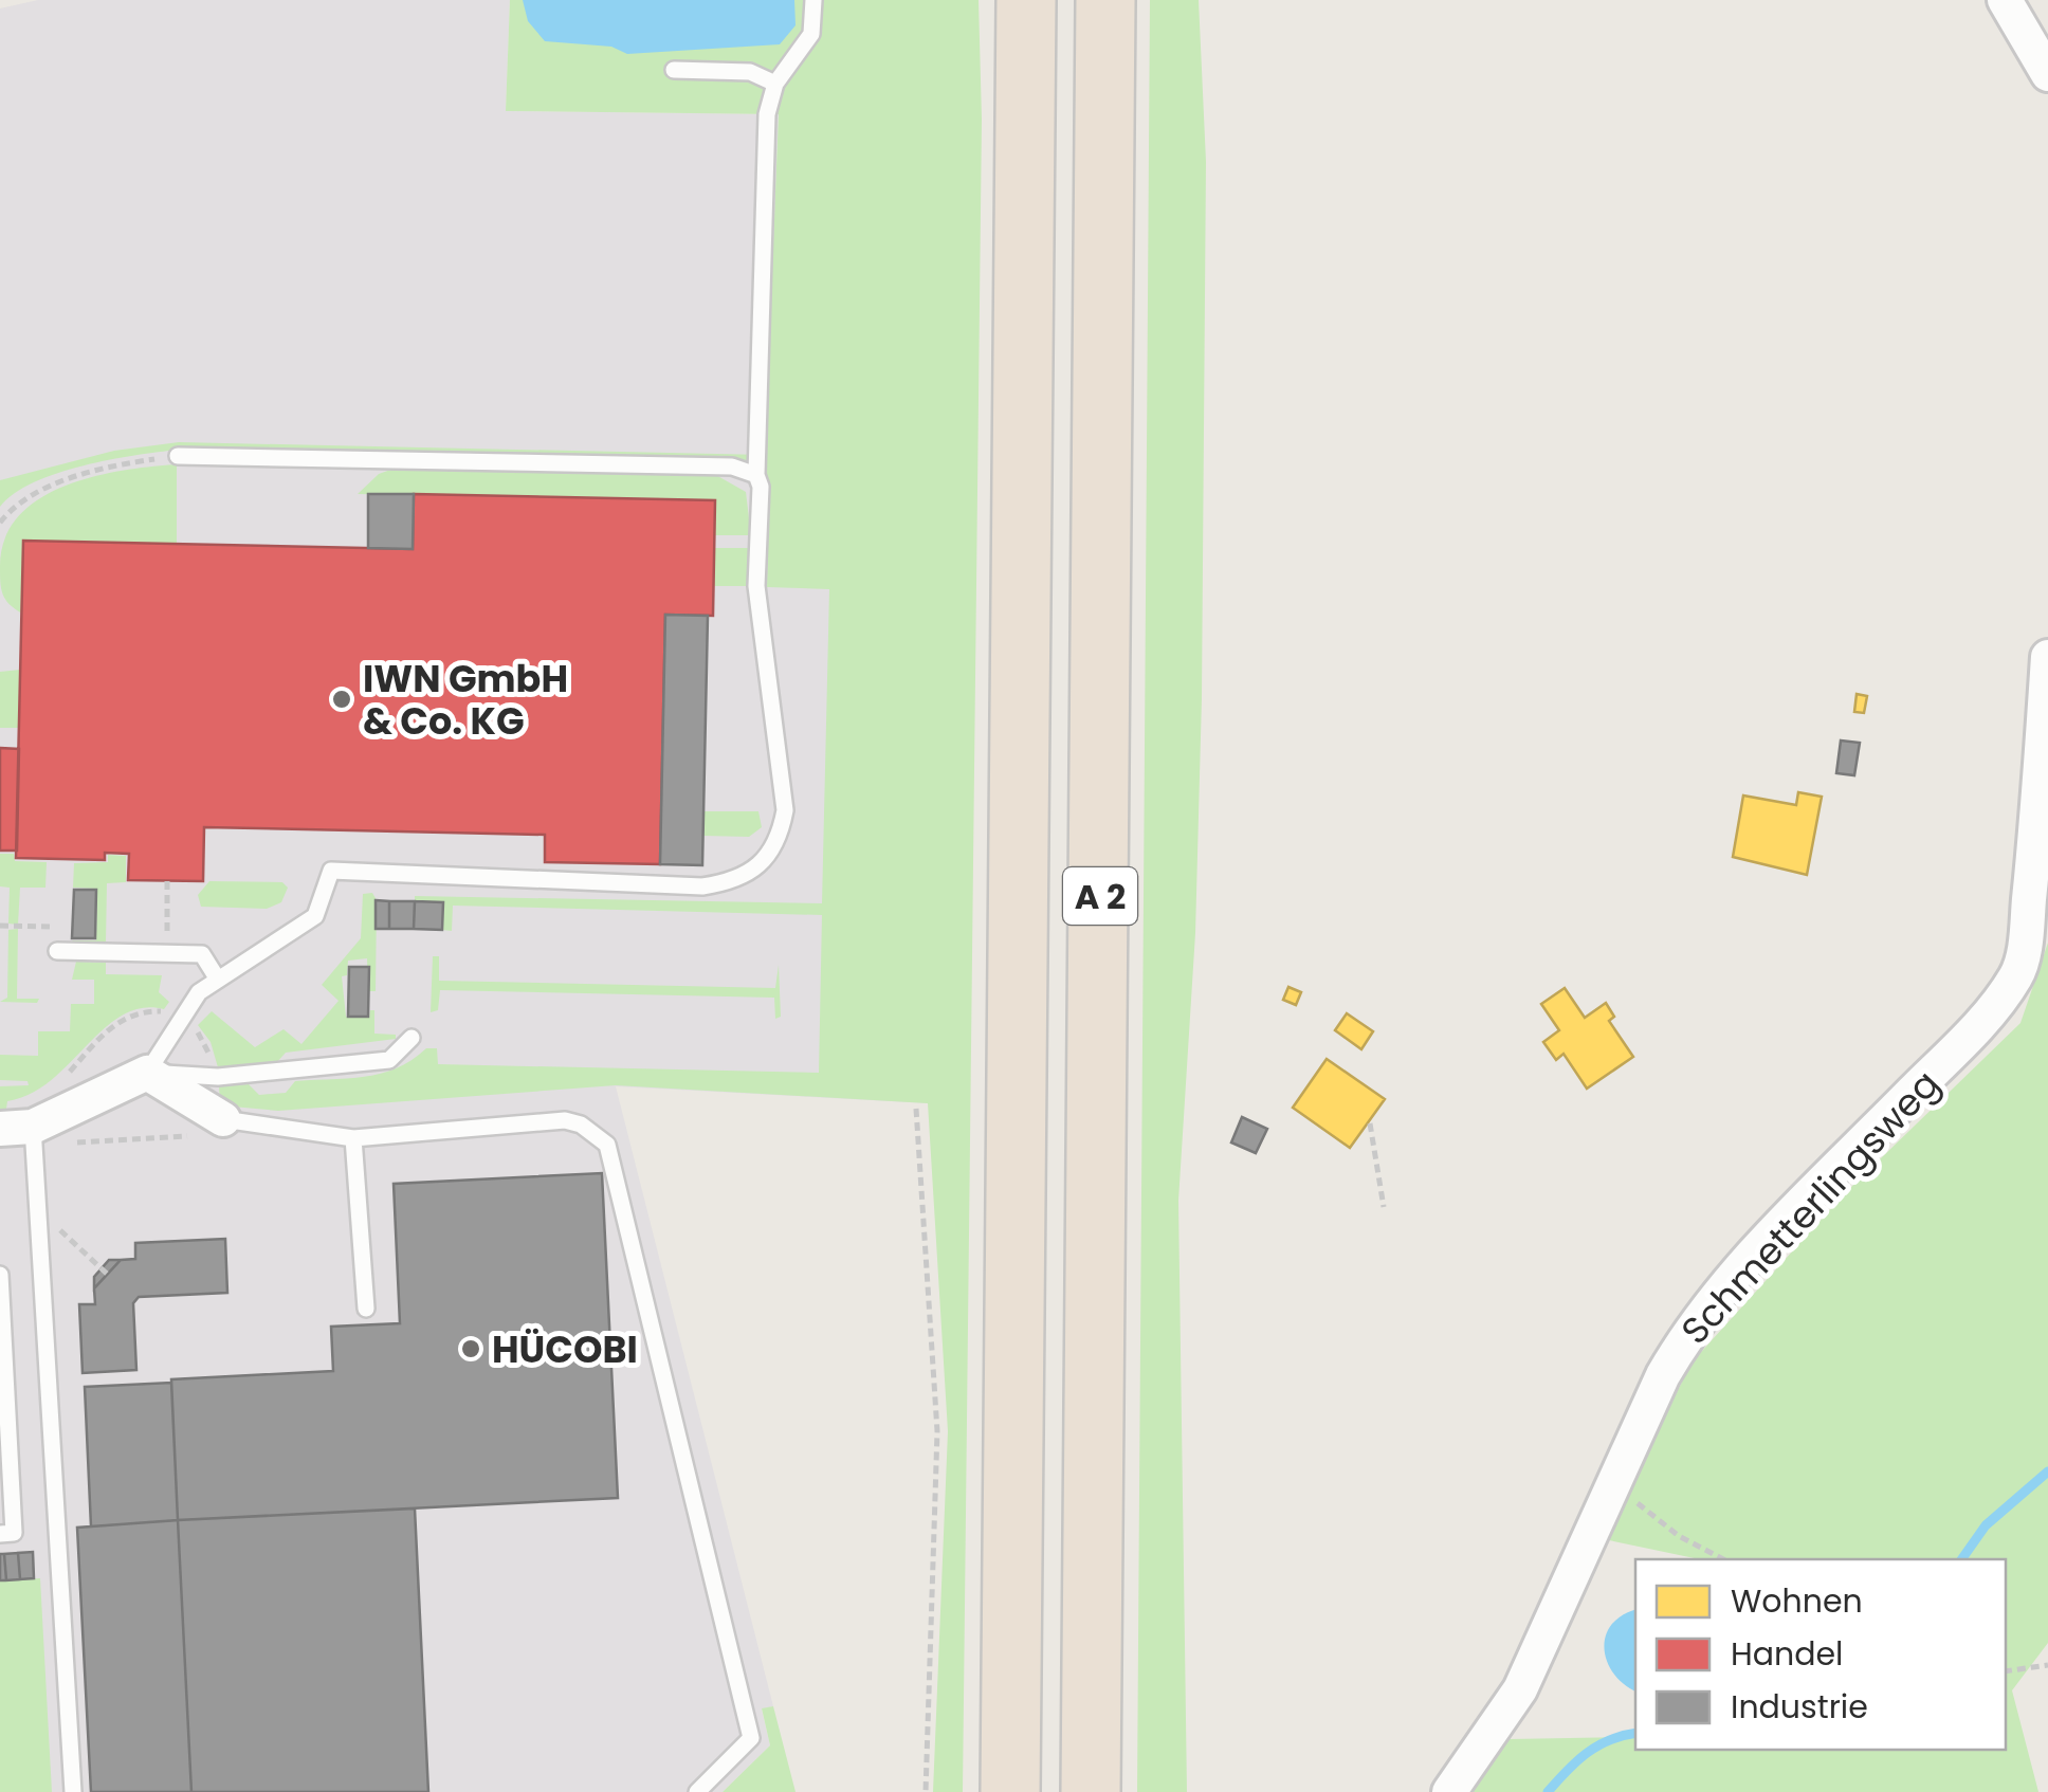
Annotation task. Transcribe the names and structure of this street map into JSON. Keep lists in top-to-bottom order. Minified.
{"streets":{"highway":["A 2"],"street":["Schmetterlingsweg"]},"places":["IWN GmbH & Co. KG","HÜCOBI"],"legend":["Wohnen","Handel","Industrie"]}
